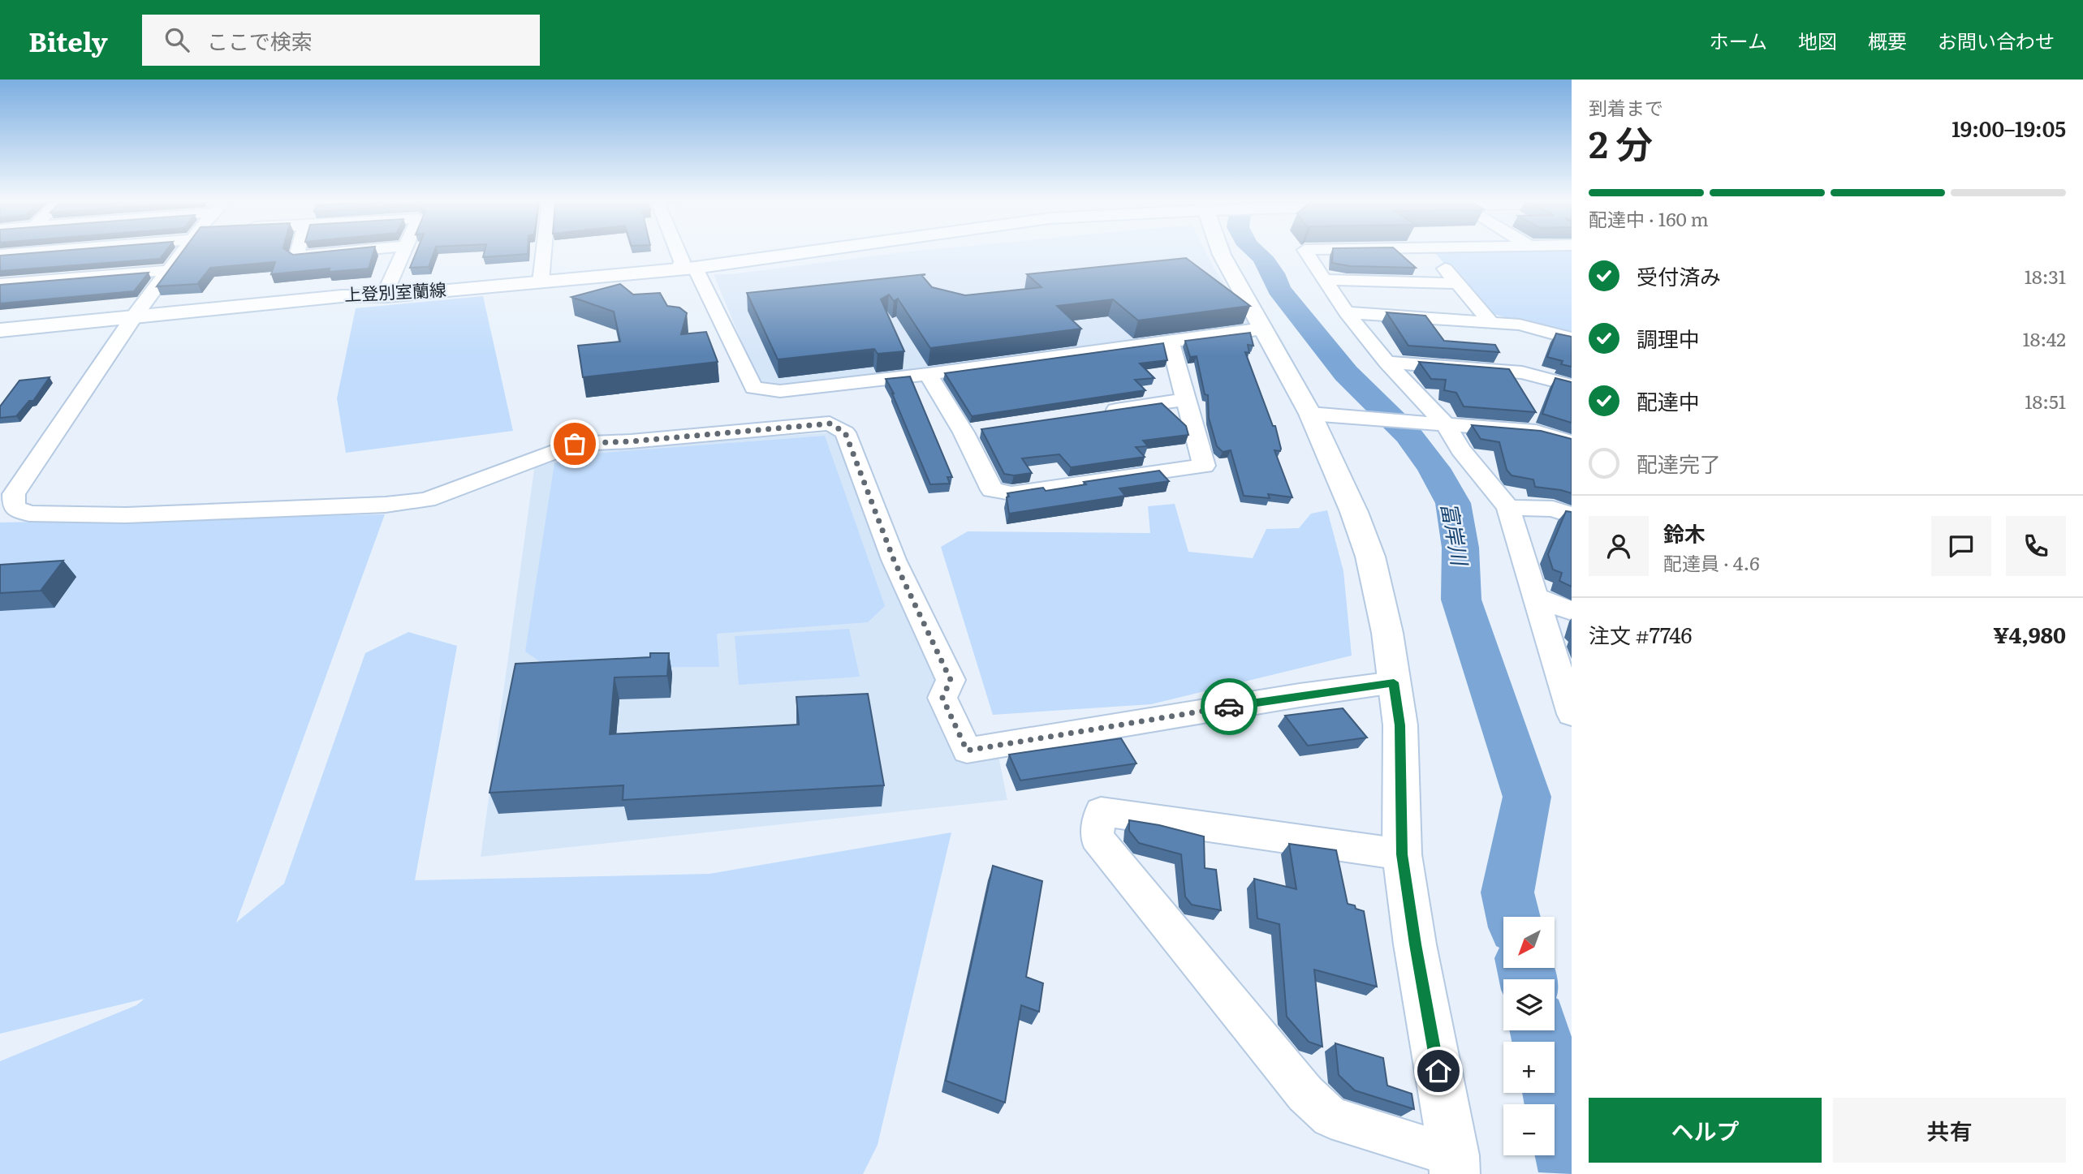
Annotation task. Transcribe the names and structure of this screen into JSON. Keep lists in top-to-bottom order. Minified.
{"streets":{"main road":["上登別室蘭線"]},"water":["富岸川"],"north":"bottom left","page":{"header":"Bitely","search":"ここで検索","nav":["ホーム","地図","概要","お問い合わせ"],"heading":["2 分","到着まで","19:00–19:05"],"panel":["鈴木","配達員 · 4.6","注文 #7746","¥4,980"],"bar":"配達中 · 160 m","list":[["受付済み","18:31"],["調理中","18:42"],["配達中","18:51"],"配達完了"],"map_buttons":["+","−"],"buttons":["ヘルプ","共有"]}}
